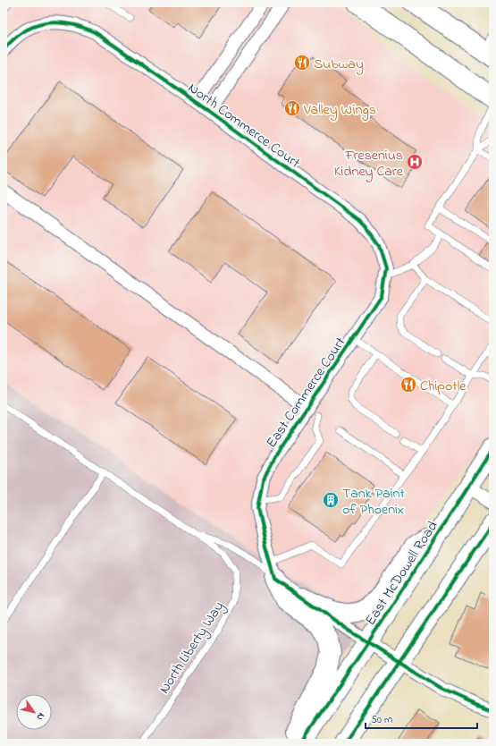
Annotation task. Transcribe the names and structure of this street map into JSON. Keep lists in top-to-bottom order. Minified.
{"streets":{"main road":["East McDowell Road"],"street":["North Commerce Court","East Commerce Court"],"lane":["North Liberty Way"]},"crossings":[["North Commerce Court","East Commerce Court"],["East Commerce Court","North Liberty Way"]],"places":{"restaurant":["Subway","Valley Wings","Chipotle"],"hospital":["Fresenius Kidney Care"],"building":["Tank Paint of Phoenix"]},"scale_bar":"50 m","north":"bottom right"}
